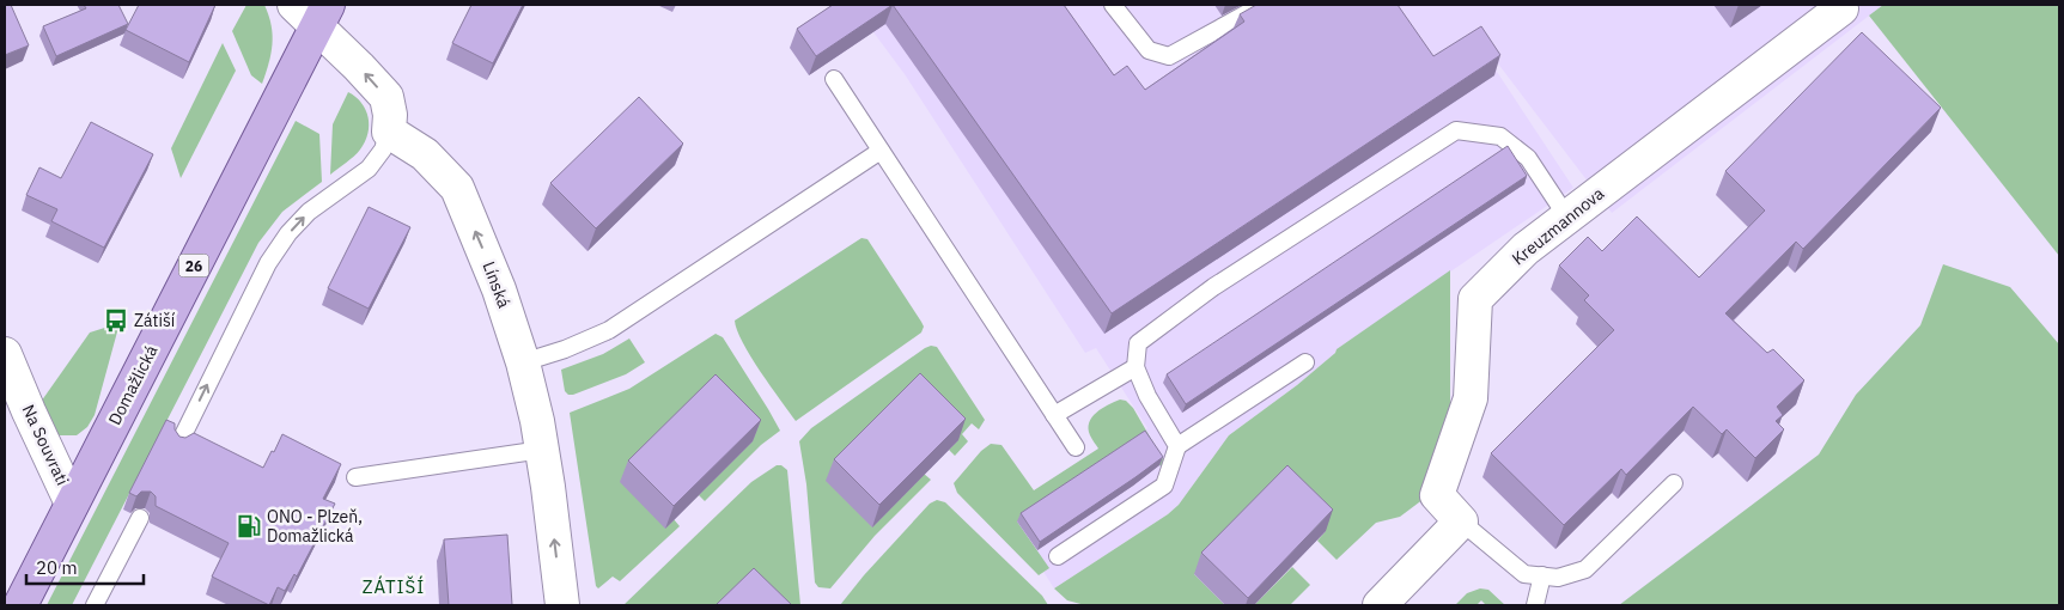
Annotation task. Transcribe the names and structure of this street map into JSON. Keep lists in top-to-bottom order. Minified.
{"streets":{"main road":["26","Domažlická"],"street":["Kreuzmannova","Línská","Na Souvrati"]},"crossings":[["Domažlická","Na Souvrati"]],"one_way":["Línská"],"districts":["ZÁTIŠÍ"],"places":{"bus stop":["Zátiší"],"fuel station":["ONO - Plzeň, Domažlická"]},"scale_bar":"20 m"}
